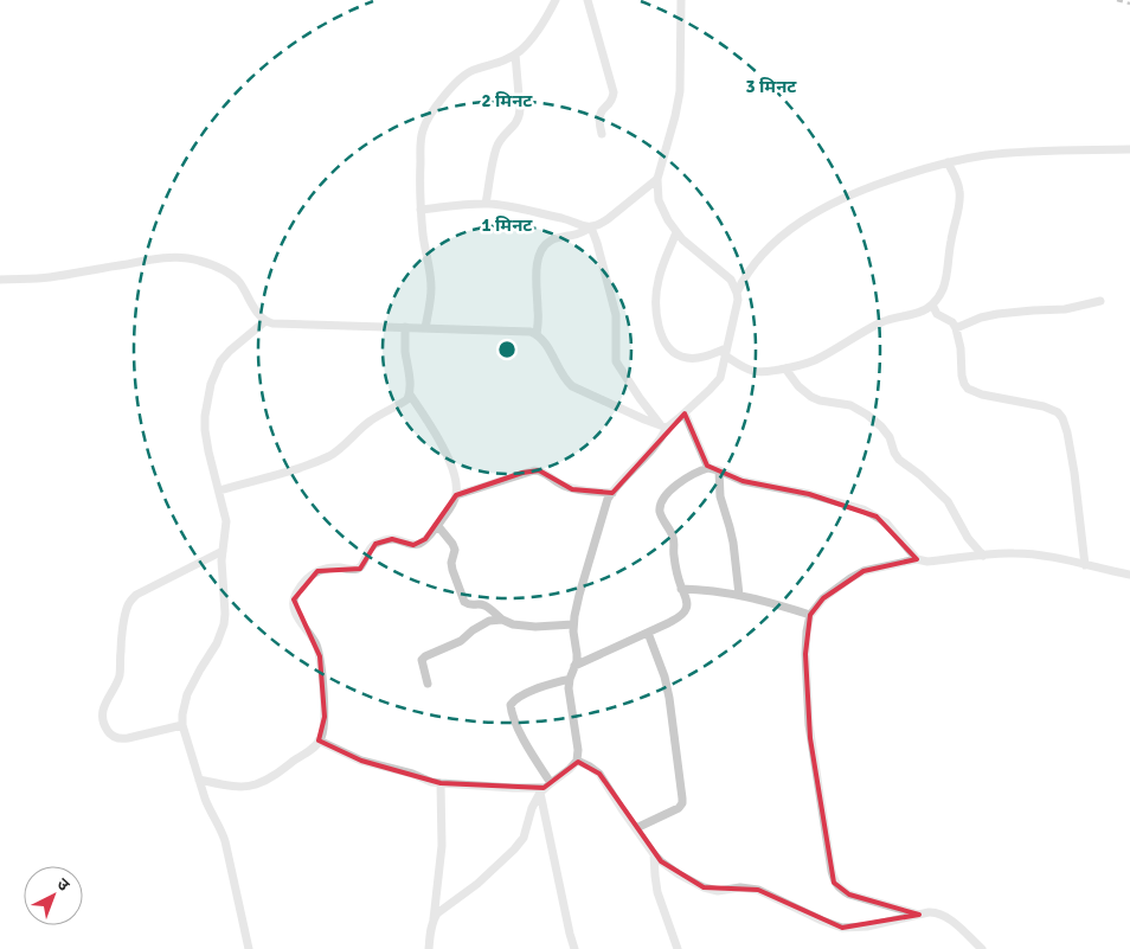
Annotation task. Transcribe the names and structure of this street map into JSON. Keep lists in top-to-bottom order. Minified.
{"north":"top right","rings":["3 मिनट","2 मिनट","1 मिनट"]}
